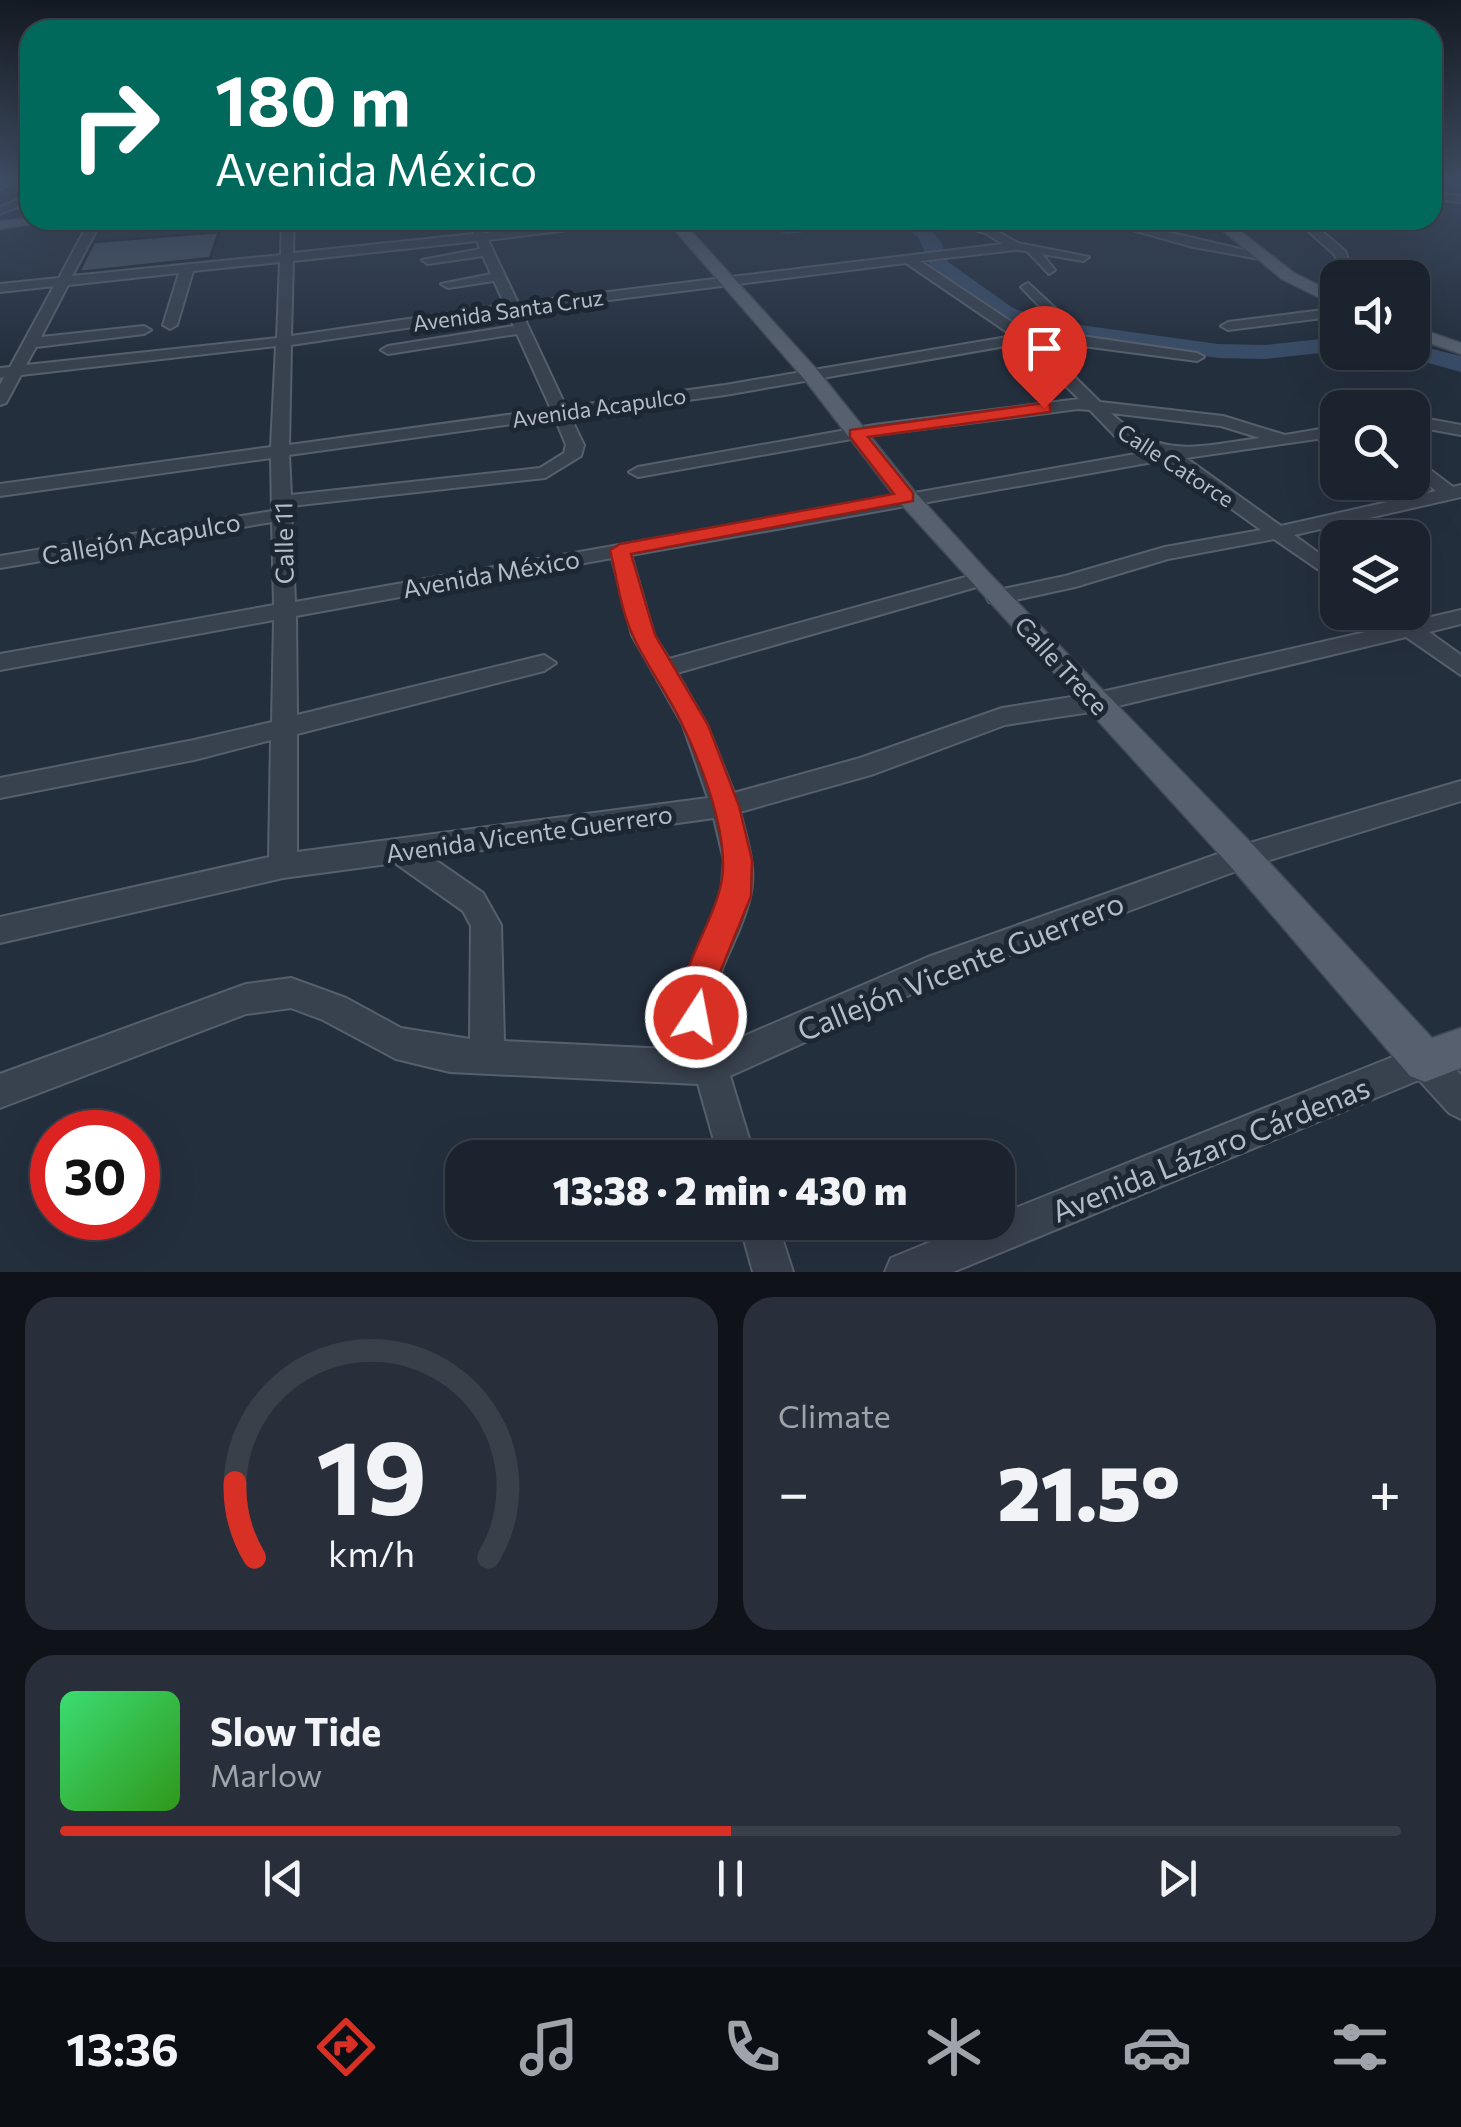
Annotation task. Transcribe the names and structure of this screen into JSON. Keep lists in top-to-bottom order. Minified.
{"streets":{"main road":["Calle Trece"],"street":["Avenida Santa Cruz","Avenida Acapulco","Calle Catorce","Callejón Acapulco","Calle 11","Avenida México","Avenida Vicente Guerrero","Callejón Vicente Guerrero","Avenida Lázaro Cárdenas"]},"crossings":[["Avenida Santa Cruz","Calle Catorce"],["Avenida Santa Cruz","Calle 11"],["Avenida Santa Cruz","Calle Trece"],["Avenida Acapulco","Calle Catorce"],["Avenida Acapulco","Callejón Acapulco"],["Avenida Acapulco","Calle 11"],["Avenida Acapulco","Calle Trece"],["Calle Catorce","Avenida México"],["Callejón Acapulco","Calle 11"],["Calle 11","Avenida México"],["Calle 11","Avenida Vicente Guerrero"],["Avenida México","Calle Trece"],["Calle Trece","Avenida Vicente Guerrero"],["Calle Trece","Callejón Vicente Guerrero"],["Calle Trece","Avenida Lázaro Cárdenas"]],"page":{"turn":["180 m","Avenida México"],"limit":"30","trip":"13:38 · 2 min · 430 m","tile":"Climate","heat":["−","21.5°","+"],"song":["Slow Tide","Marlow"],"tabs":"13:36","gauge":["19","km/h"]}}
